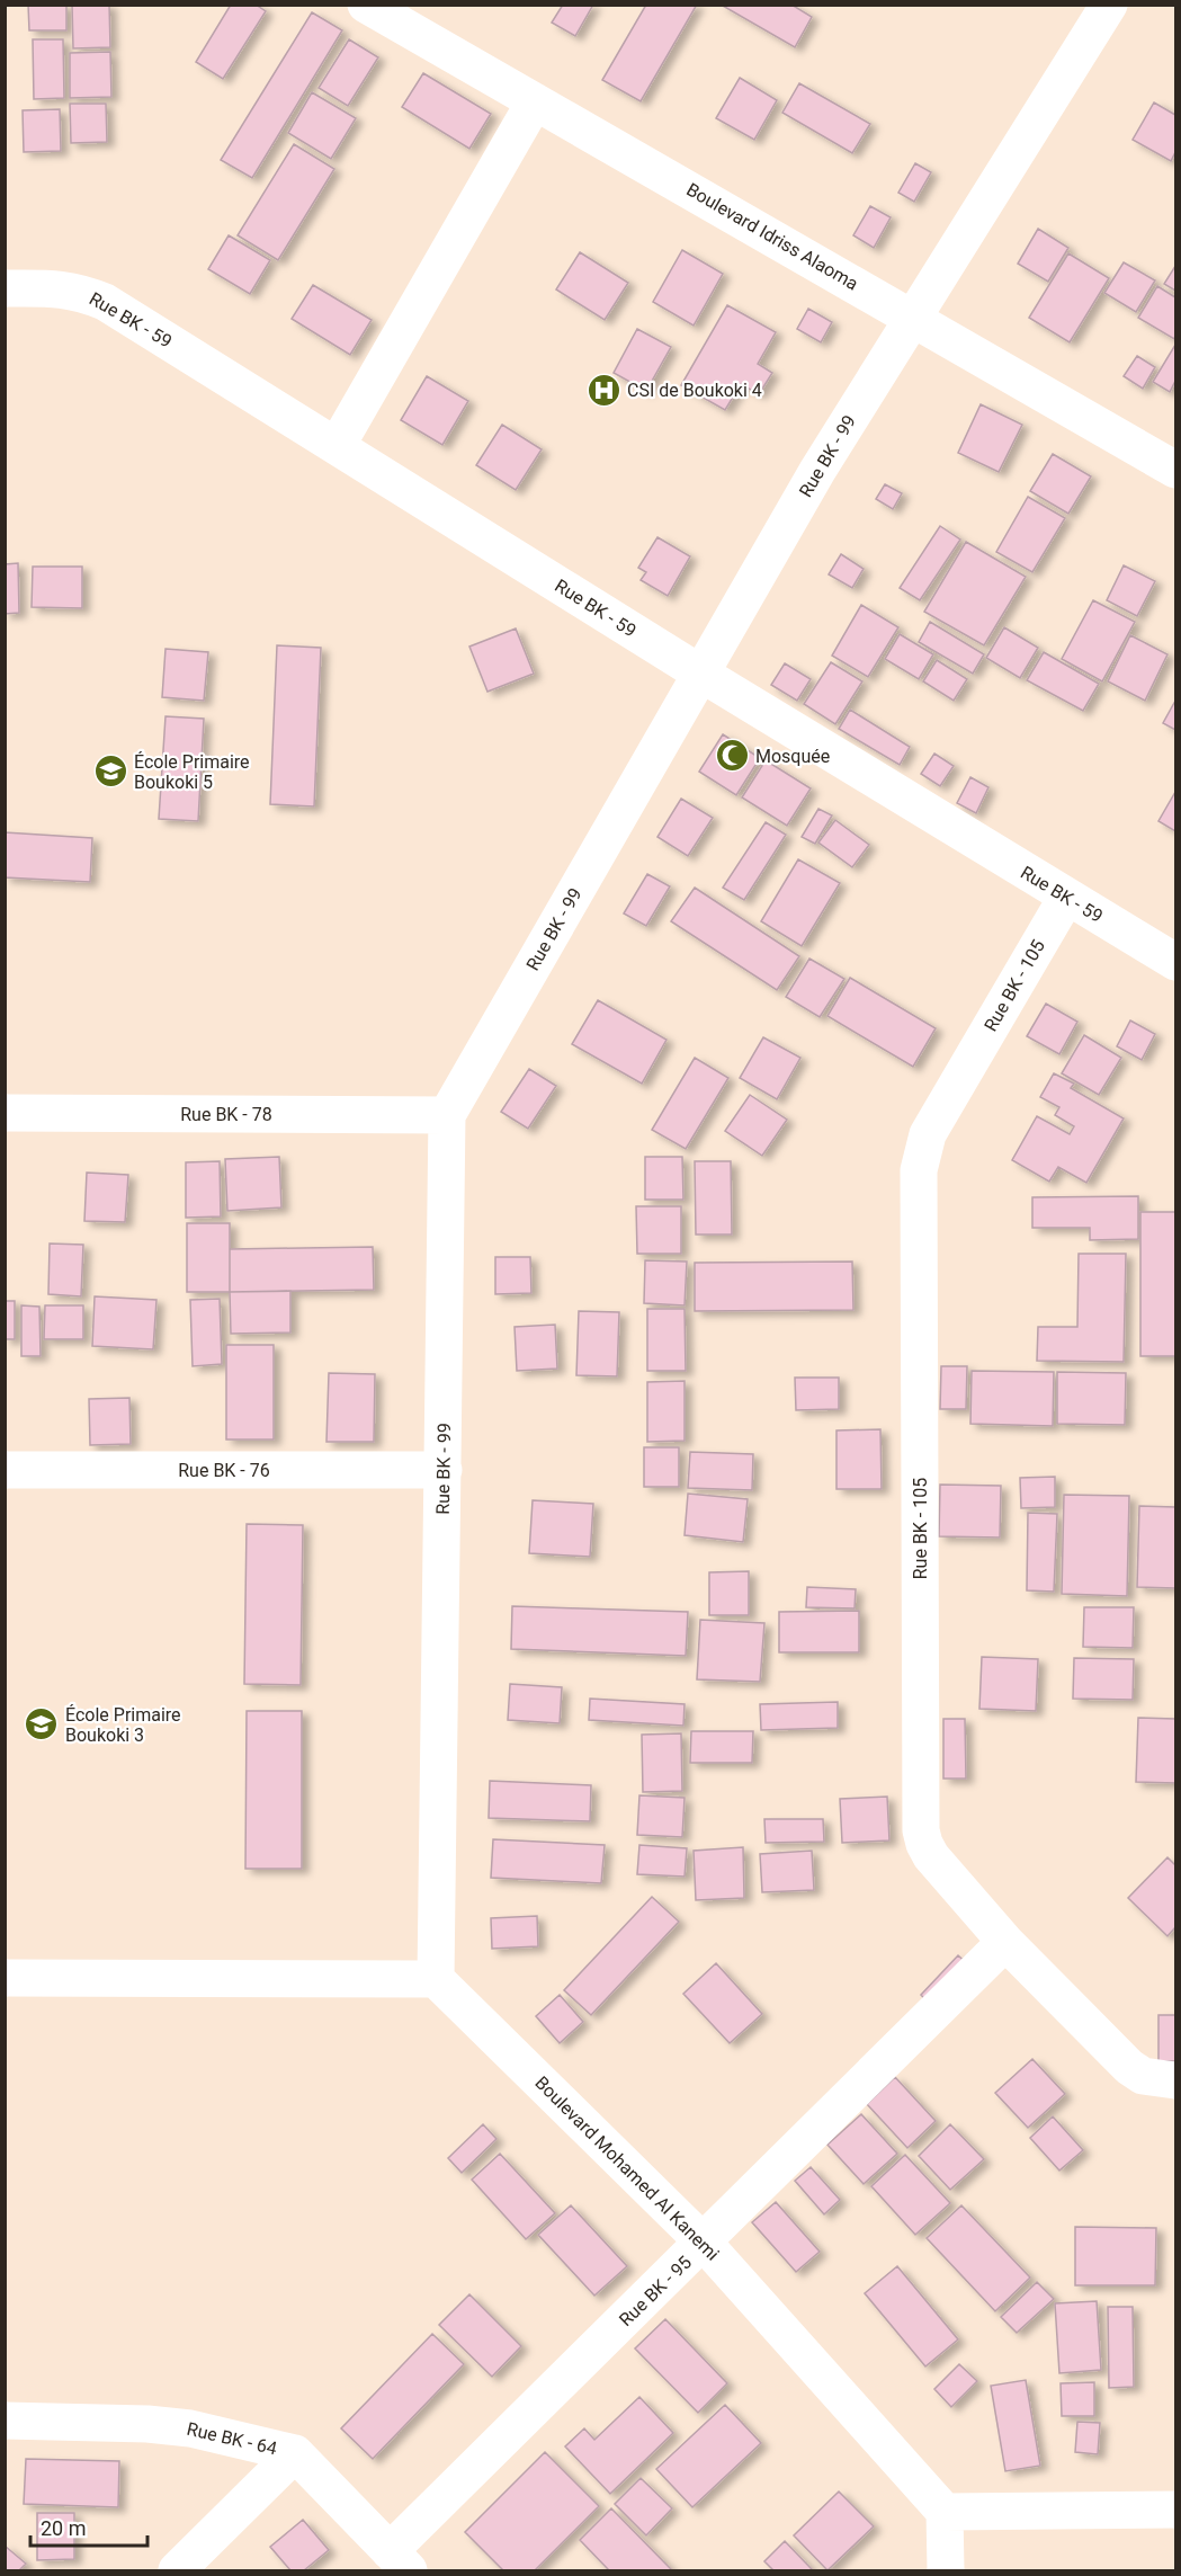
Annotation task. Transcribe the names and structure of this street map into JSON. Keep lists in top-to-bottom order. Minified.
{"streets":{"street":["Boulevard Idriss Alaoma","Rue BK - 59","Rue BK - 99","Rue BK - 105","Rue BK - 78","Rue BK - 76","Boulevard Mohamed Al Kanemi","Rue BK - 95","Rue BK - 64"]},"crossings":[["Boulevard Idriss Alaoma","Rue BK - 99"],["Rue BK - 59","Rue BK - 99"],["Rue BK - 59","Rue BK - 105"],["Rue BK - 99","Rue BK - 78"],["Rue BK - 99","Rue BK - 76"],["Rue BK - 99","Boulevard Mohamed Al Kanemi"],["Rue BK - 105","Rue BK - 95"],["Boulevard Mohamed Al Kanemi","Rue BK - 95"],["Rue BK - 95","Rue BK - 64"]],"places":{"hospital":["CSI de Boukoki 4"],"mosque":["Mosquée"],"school or university":["École Primaire Boukoki 5","École Primaire Boukoki 3"]},"scale_bar":"20 m"}
